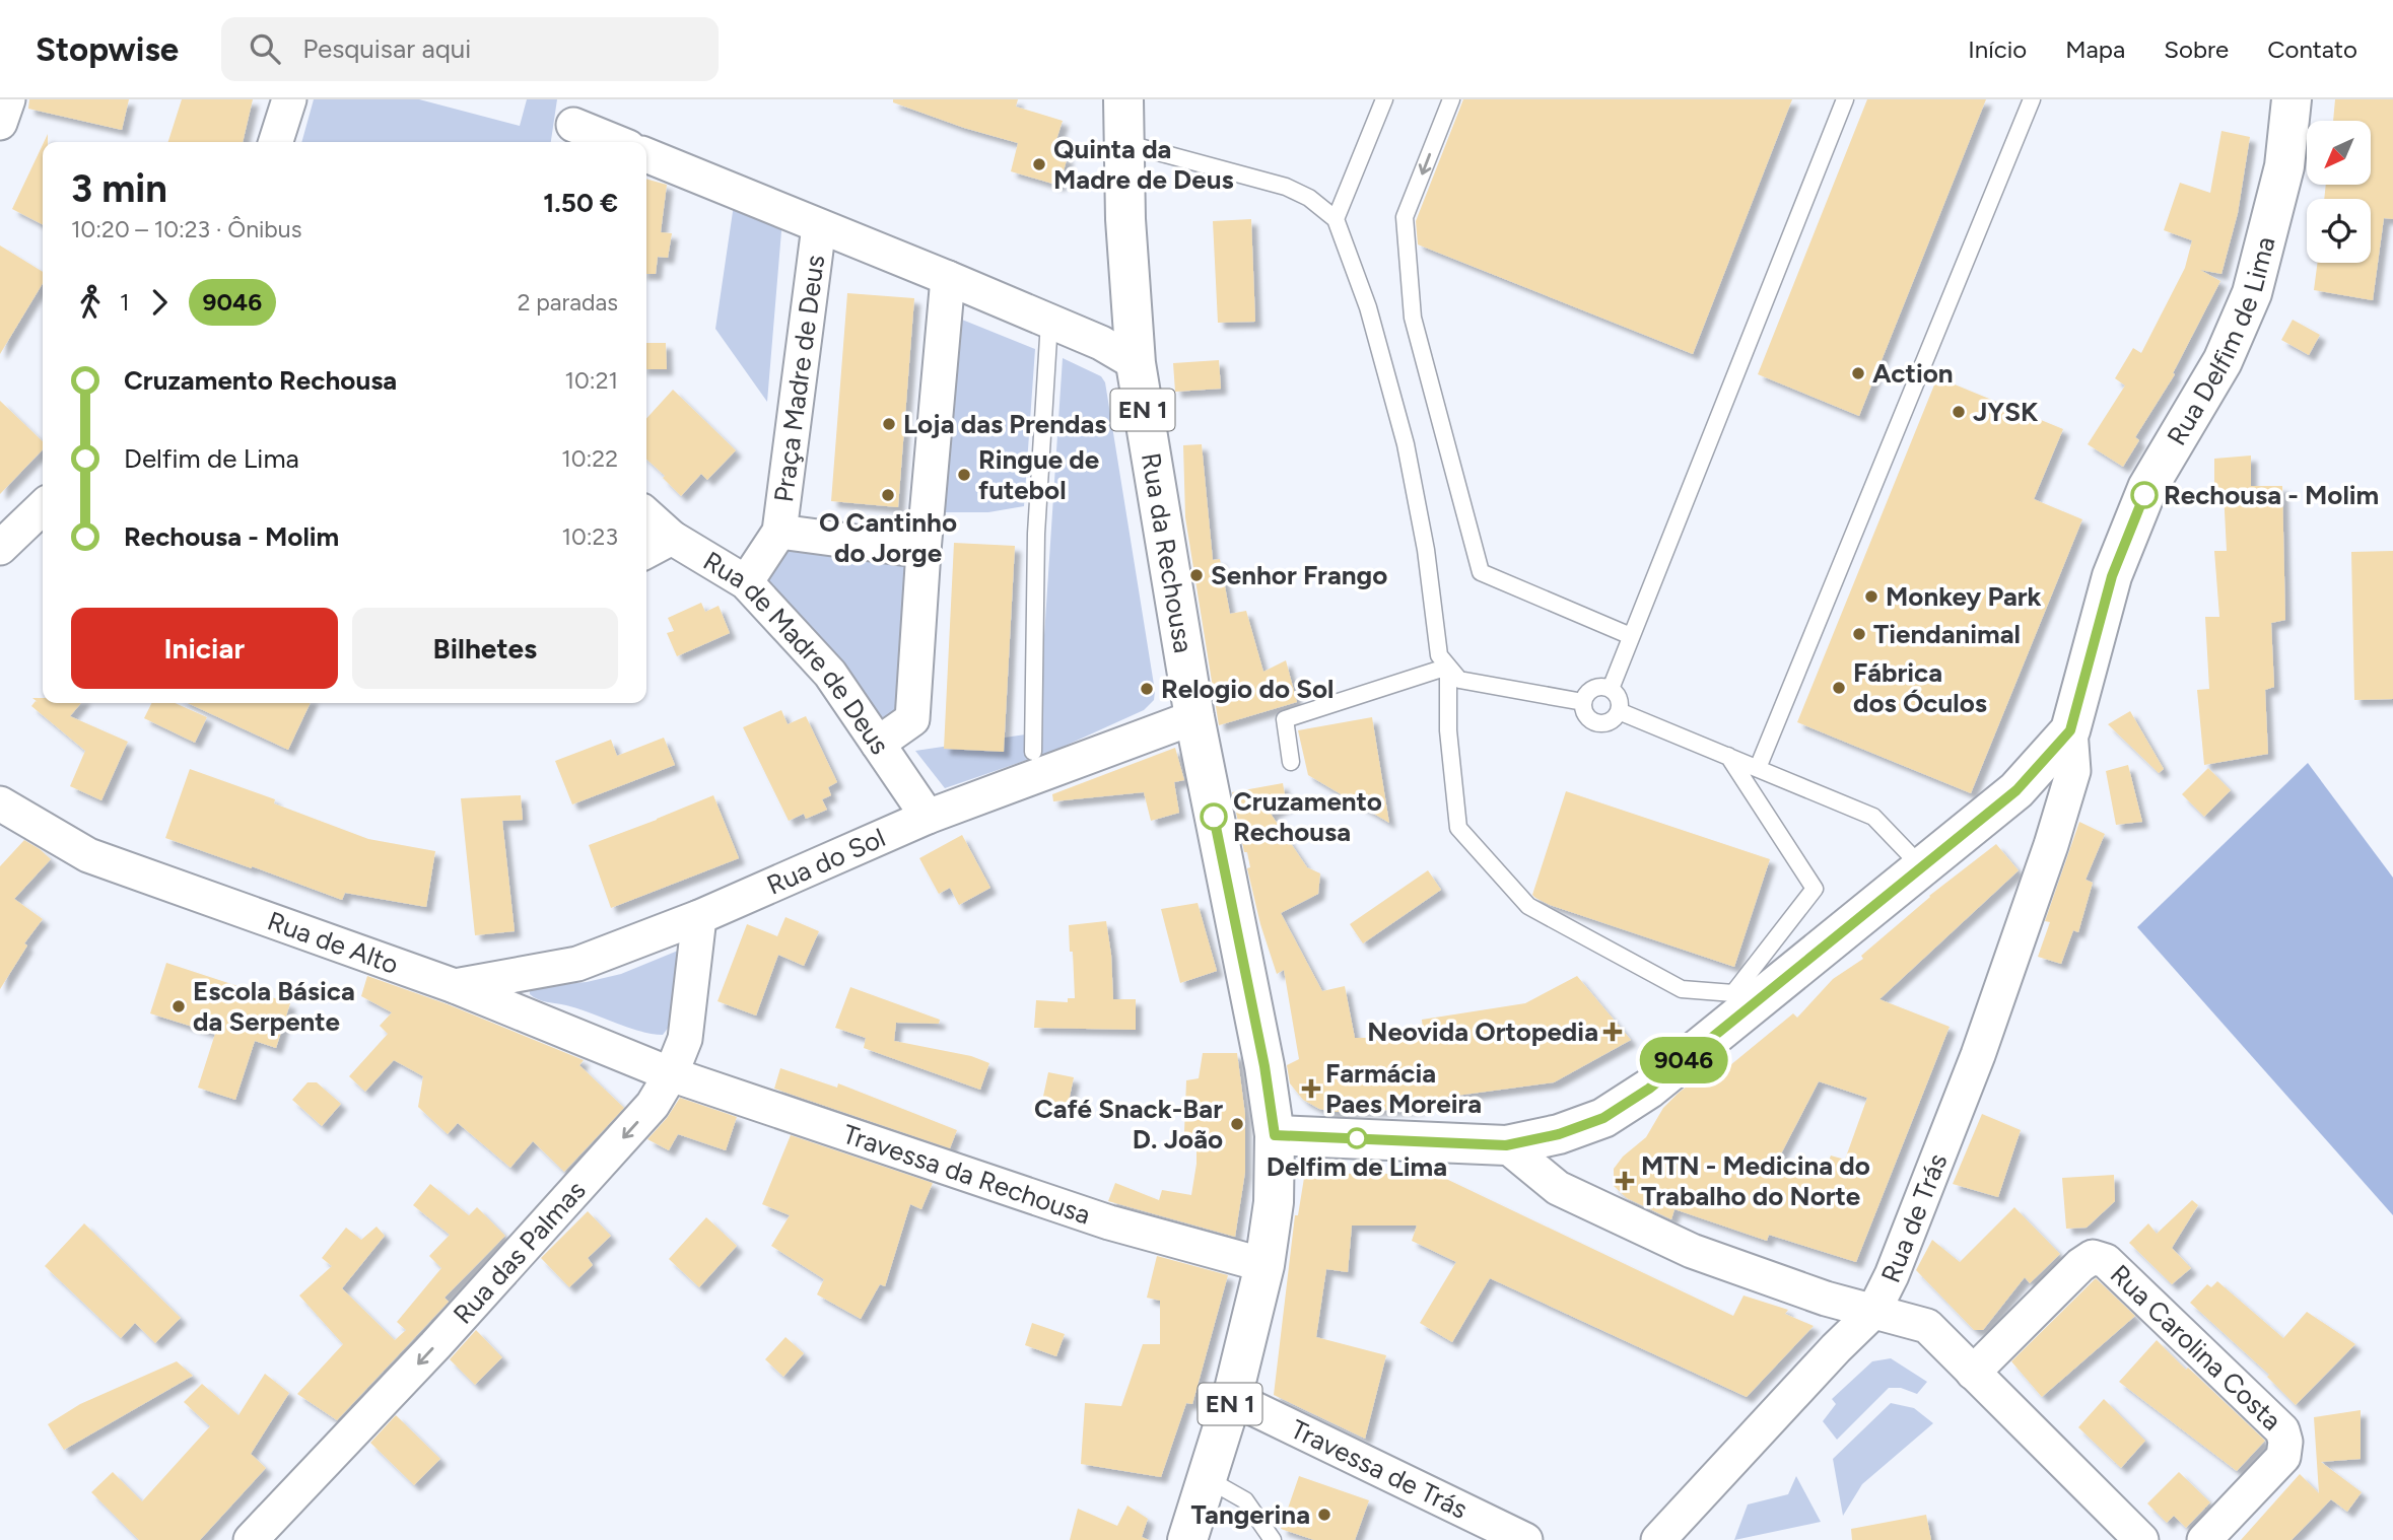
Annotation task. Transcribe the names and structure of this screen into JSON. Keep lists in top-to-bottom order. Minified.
{"streets":{"main road":["Rua Delfim de Lima","EN 1","Rua da Rechousa"],"street":["Praça Madre de Deus","Rua de Madre de Deus","Rua do Sol","Rua de Alto","Travessa da Rechousa","Rua de Trás","Rua das Palmas","Rua Carolina Costa","Travessa de Trás"]},"crossings":[["Rua Delfim de Lima","Rua da Rechousa"],["Rua Delfim de Lima","Rua de Trás"],["Praça Madre de Deus","Rua da Rechousa"],["Praça Madre de Deus","Rua de Madre de Deus"],["Rua da Rechousa","Rua do Sol"],["Rua da Rechousa","Travessa da Rechousa"],["Rua da Rechousa","Travessa de Trás"],["Rua de Madre de Deus","Rua do Sol"],["Rua do Sol","Rua de Alto"],["Rua do Sol","Rua das Palmas"],["Rua de Alto","Travessa da Rechousa"],["Rua de Alto","Rua das Palmas"],["Travessa da Rechousa","Rua das Palmas"]],"one_way":["Rua das Palmas"],"places":{"other":["Quinta da Madre de Deus","Action","JYSK","Loja das Prendas","Ringue de futebol","O Cantinho do Jorge","Rechousa - Molim","Senhor Frango","Monkey Park","Tiendanimal","Fábrica dos Óculos","Relogio do Sol","Cruzamento Rechousa","Escola Básica da Serpente","Café Snack-Bar D. João","Delfim de Lima","Tangerina"],"health":["Neovida Ortopedia","Farmácia Paes Moreira","MTN - Medicina do Trabalho do Norte"]},"lines":["bus line 9046"],"north":"bottom left","page":{"header":"Stopwise","search":"Pesquisar aqui","nav":["Início","Mapa","Sobre","Contato"],"on_map":"9046","heading":["3 min","10:20 – 10:23 · Ônibus","1.50 €"],"legs":["1","9046","2 paradas"],"list":[{"name":"Cruzamento Rechousa","value":"10:21"},{"name":"Delfim de Lima","value":"10:22"},{"name":"Rechousa - Molim","value":"10:23"}],"buttons":["Iniciar","Bilhetes"]}}
